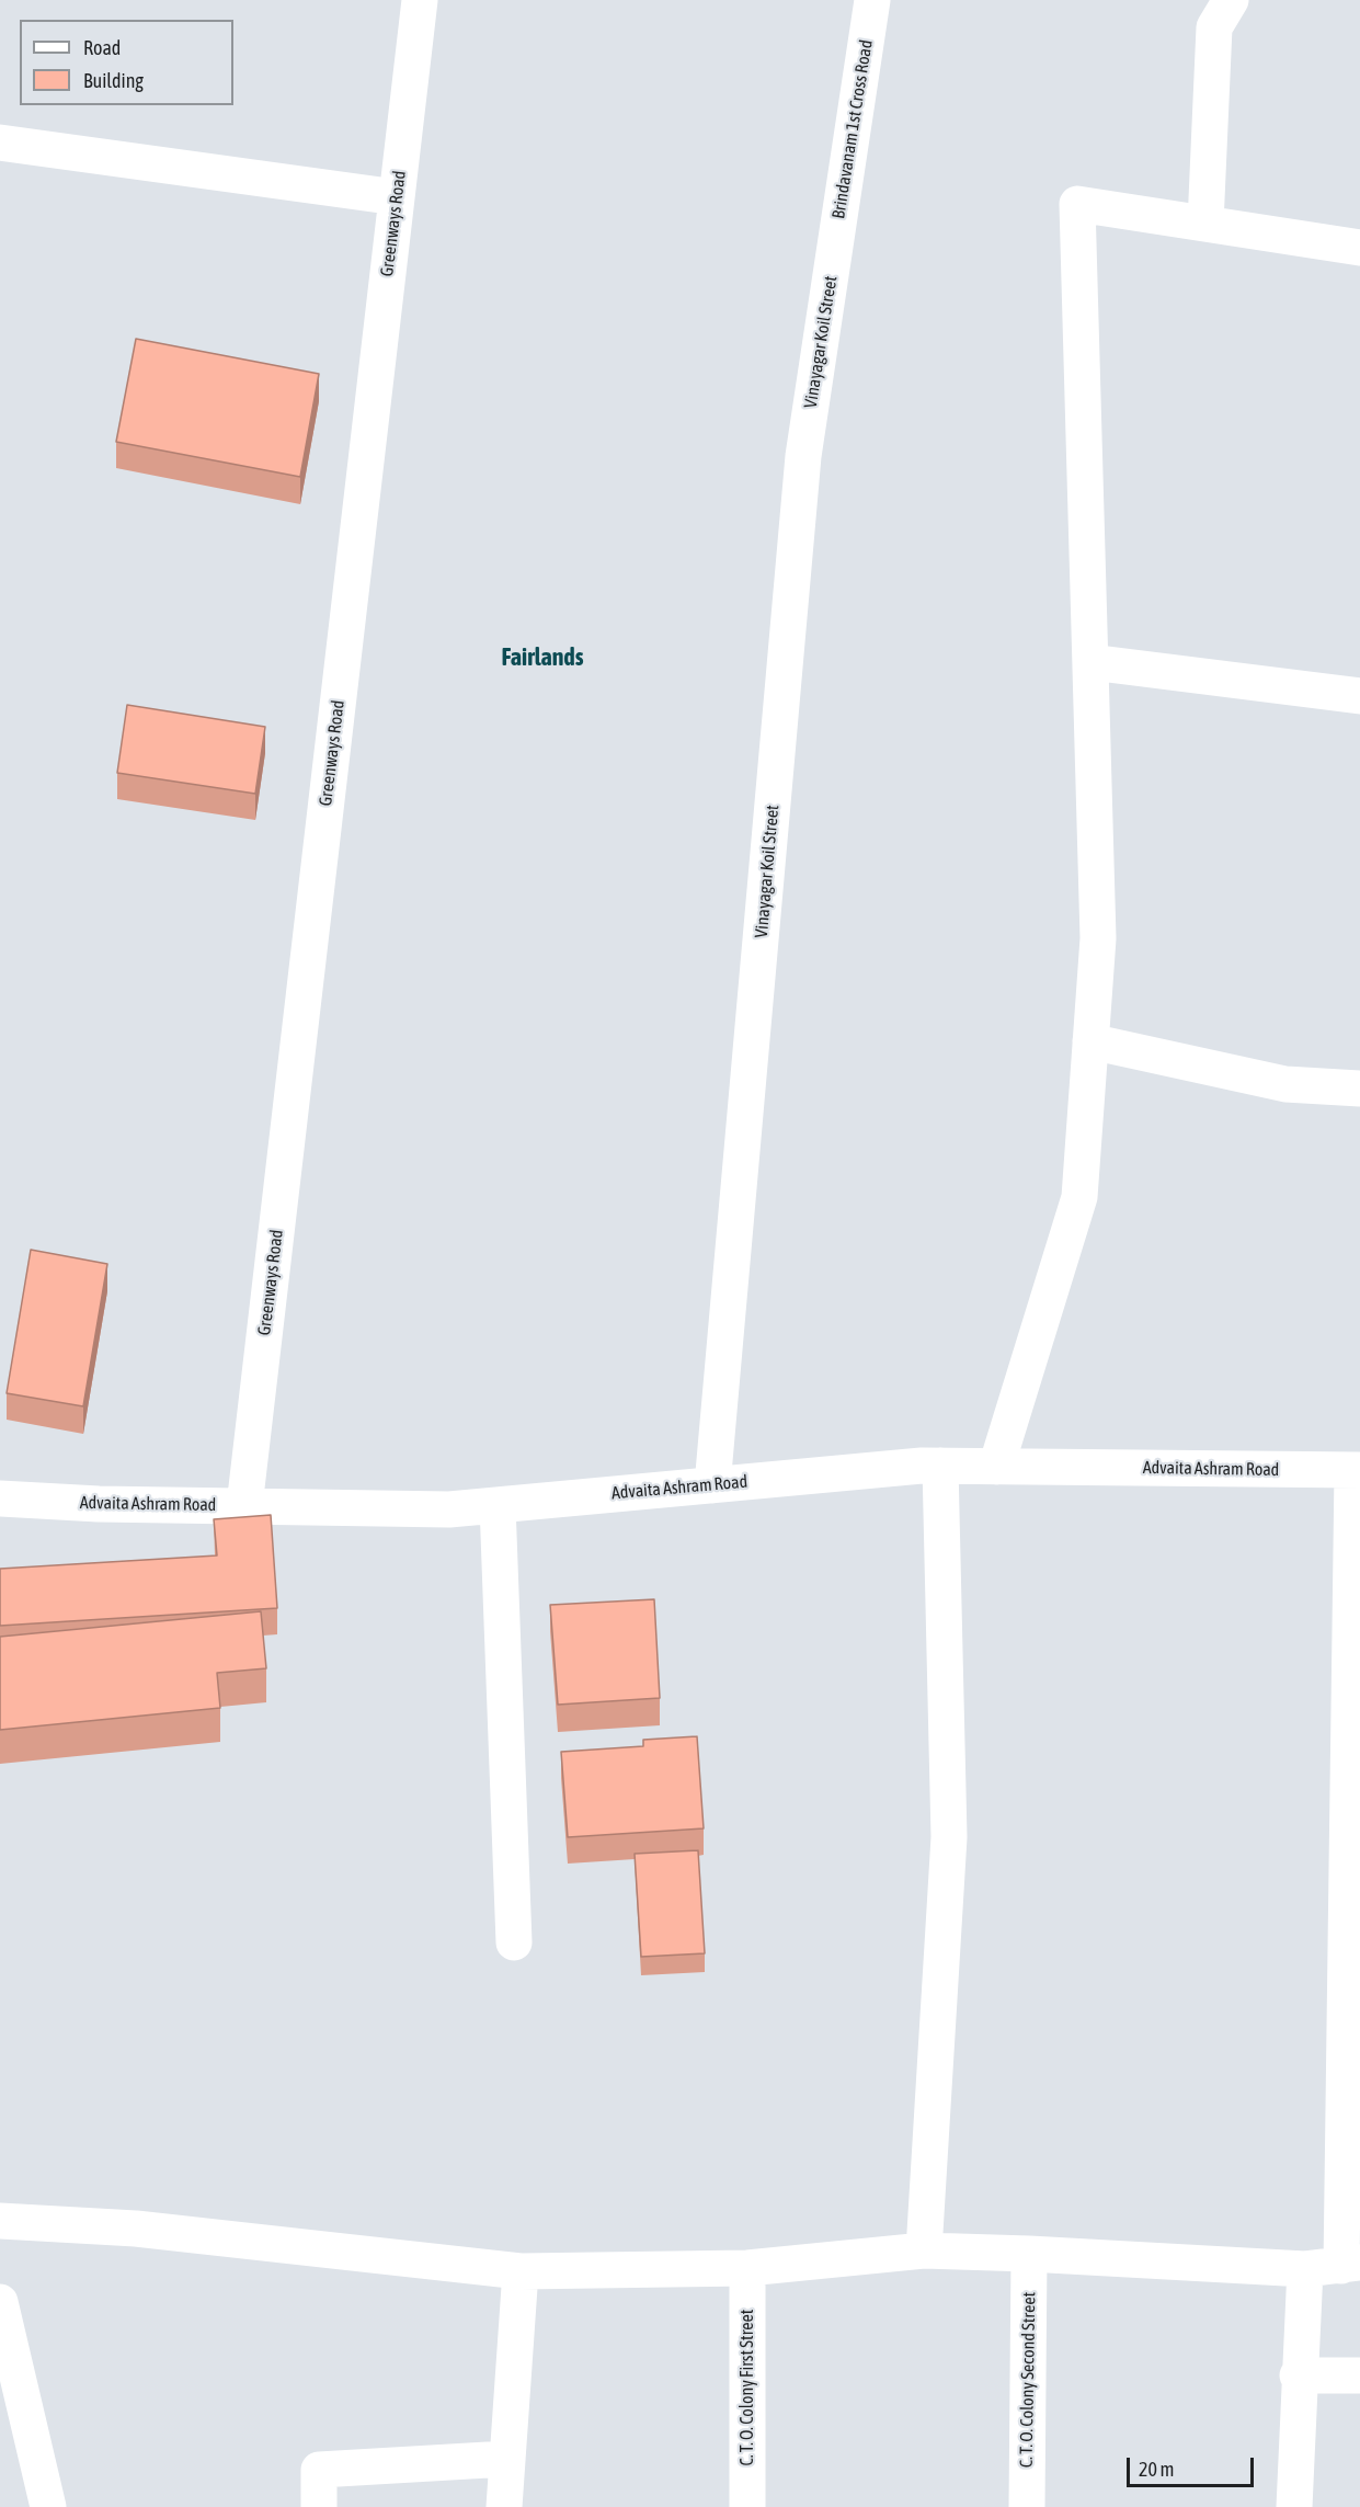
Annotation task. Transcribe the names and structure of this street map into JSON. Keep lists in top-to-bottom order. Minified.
{"streets":{"street":["Brindavanam 1st Cross Road","Greenways Road","Vinayagar Koil Street","Advaita Ashram Road","C. T. O. Colony Second Street","C. T. O. Colony First Street"]},"crossings":[["Brindavanam 1st Cross Road","Vinayagar Koil Street"],["Greenways Road","Advaita Ashram Road"],["Vinayagar Koil Street","Advaita Ashram Road"]],"districts":["Fairlands"],"legend":["Road","Building"],"scale_bar":"20 m"}
